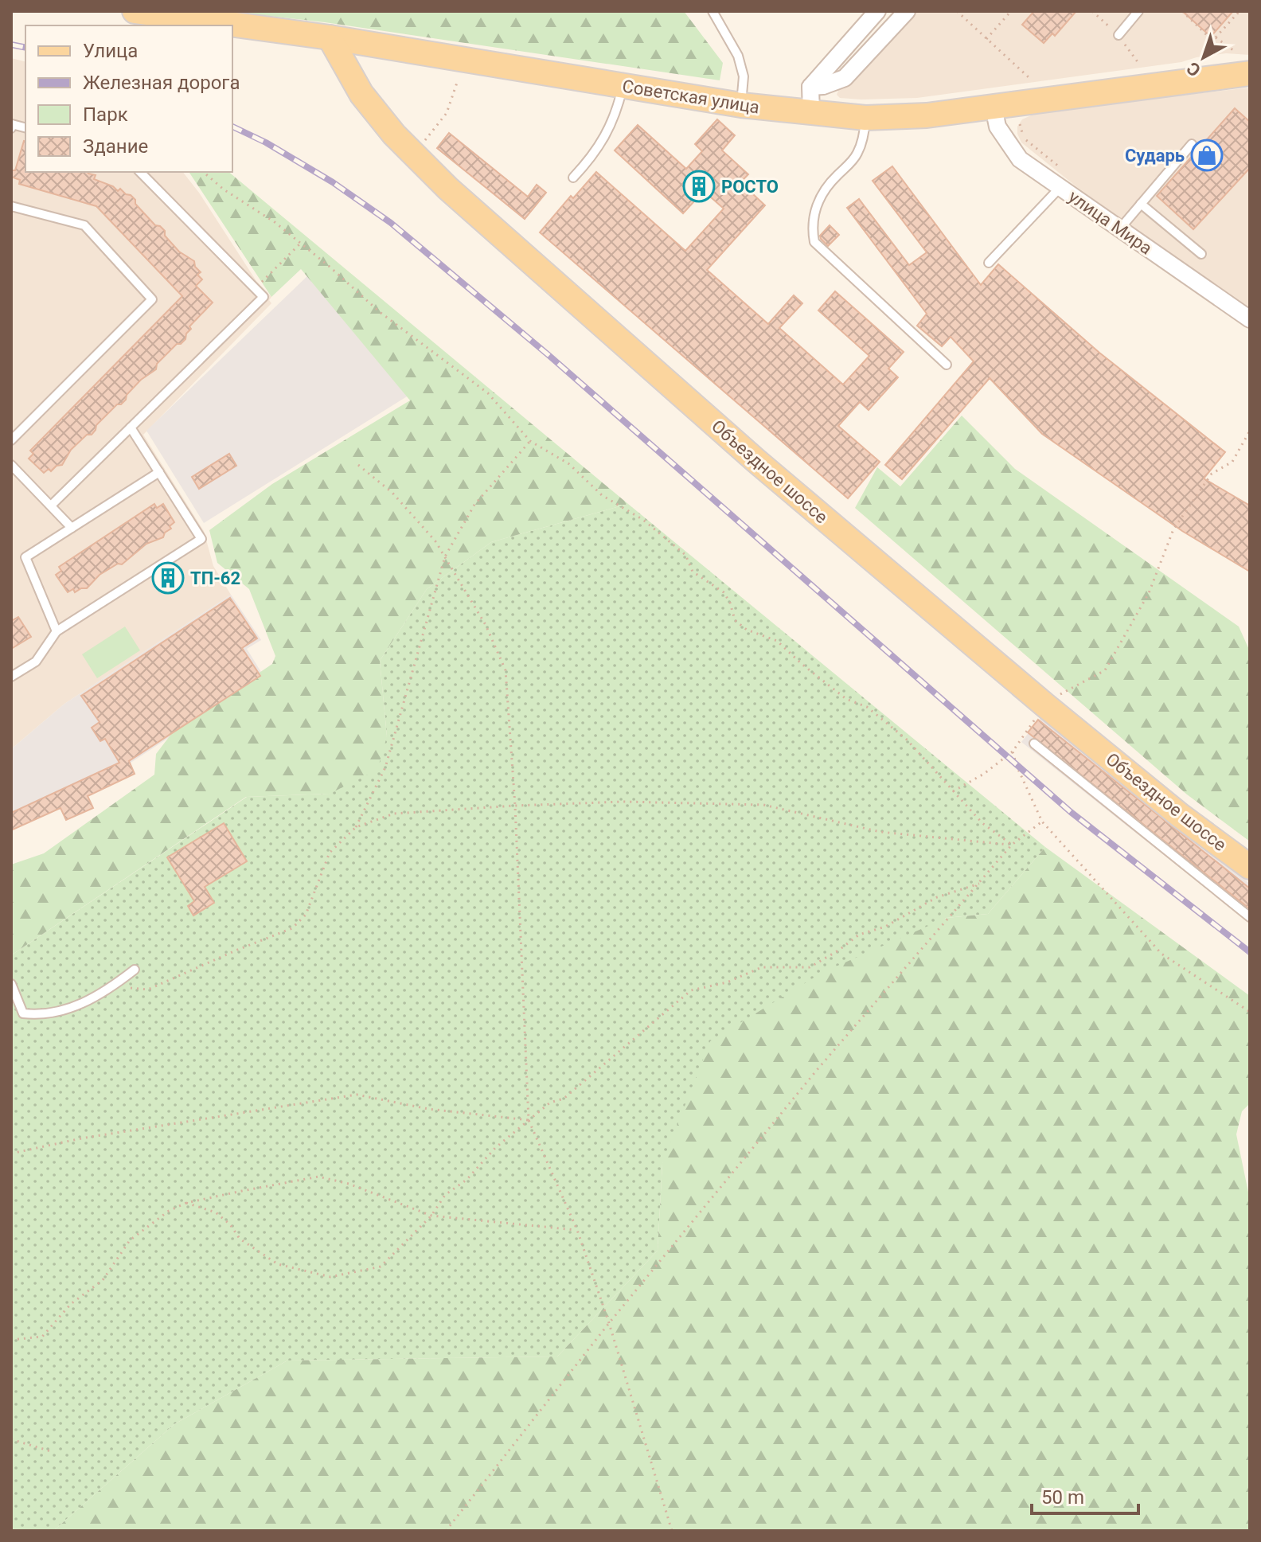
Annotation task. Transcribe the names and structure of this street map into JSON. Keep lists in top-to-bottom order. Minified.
{"streets":{"main road":["Советская улица","Объездное шоссе"],"street":["улица Мира"]},"crossings":[["Советская улица","улица Мира"],["Советская улица","Объездное шоссе"]],"places":{"shop":["Сударь"],"building":["РОСТО","ТП-62"]},"legend":["Улица","Железная дорога","Парк","Здание"],"scale_bar":"50 m","north":"bottom left"}
